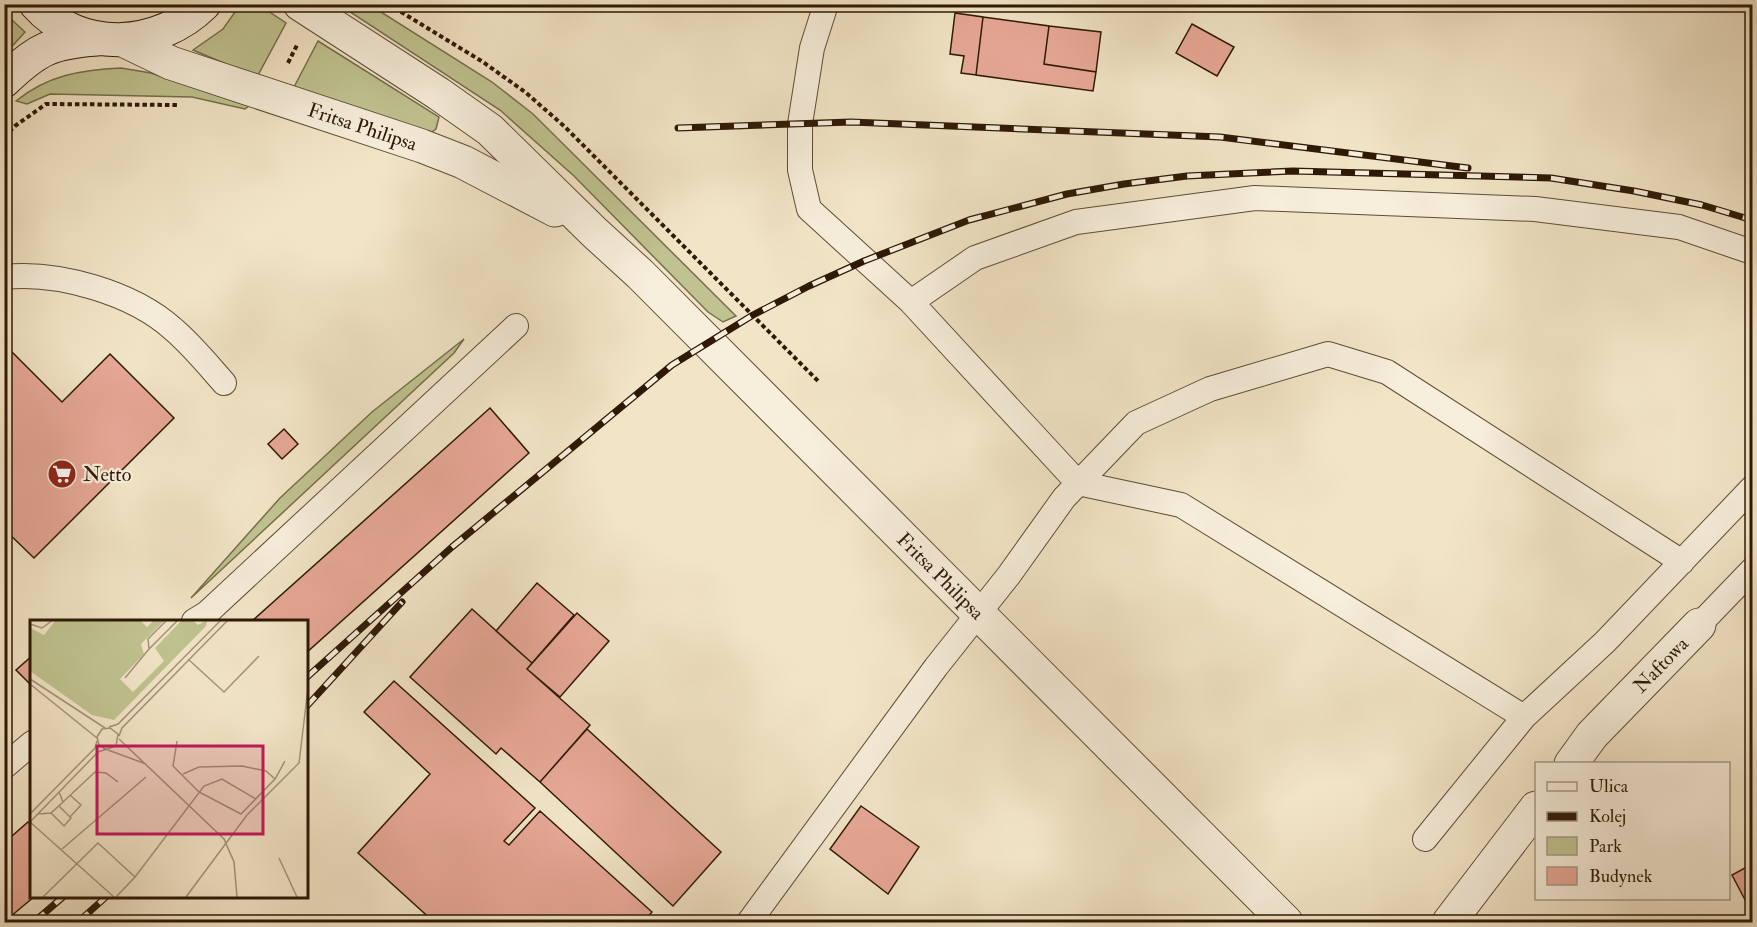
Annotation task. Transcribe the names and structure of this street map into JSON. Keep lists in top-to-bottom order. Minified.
{"streets":{"street":["Fritsa Philipsa","Naftowa"]},"places":{"supermarket":["Netto"]},"legend":["Ulica","Kolej","Park","Budynek"]}
